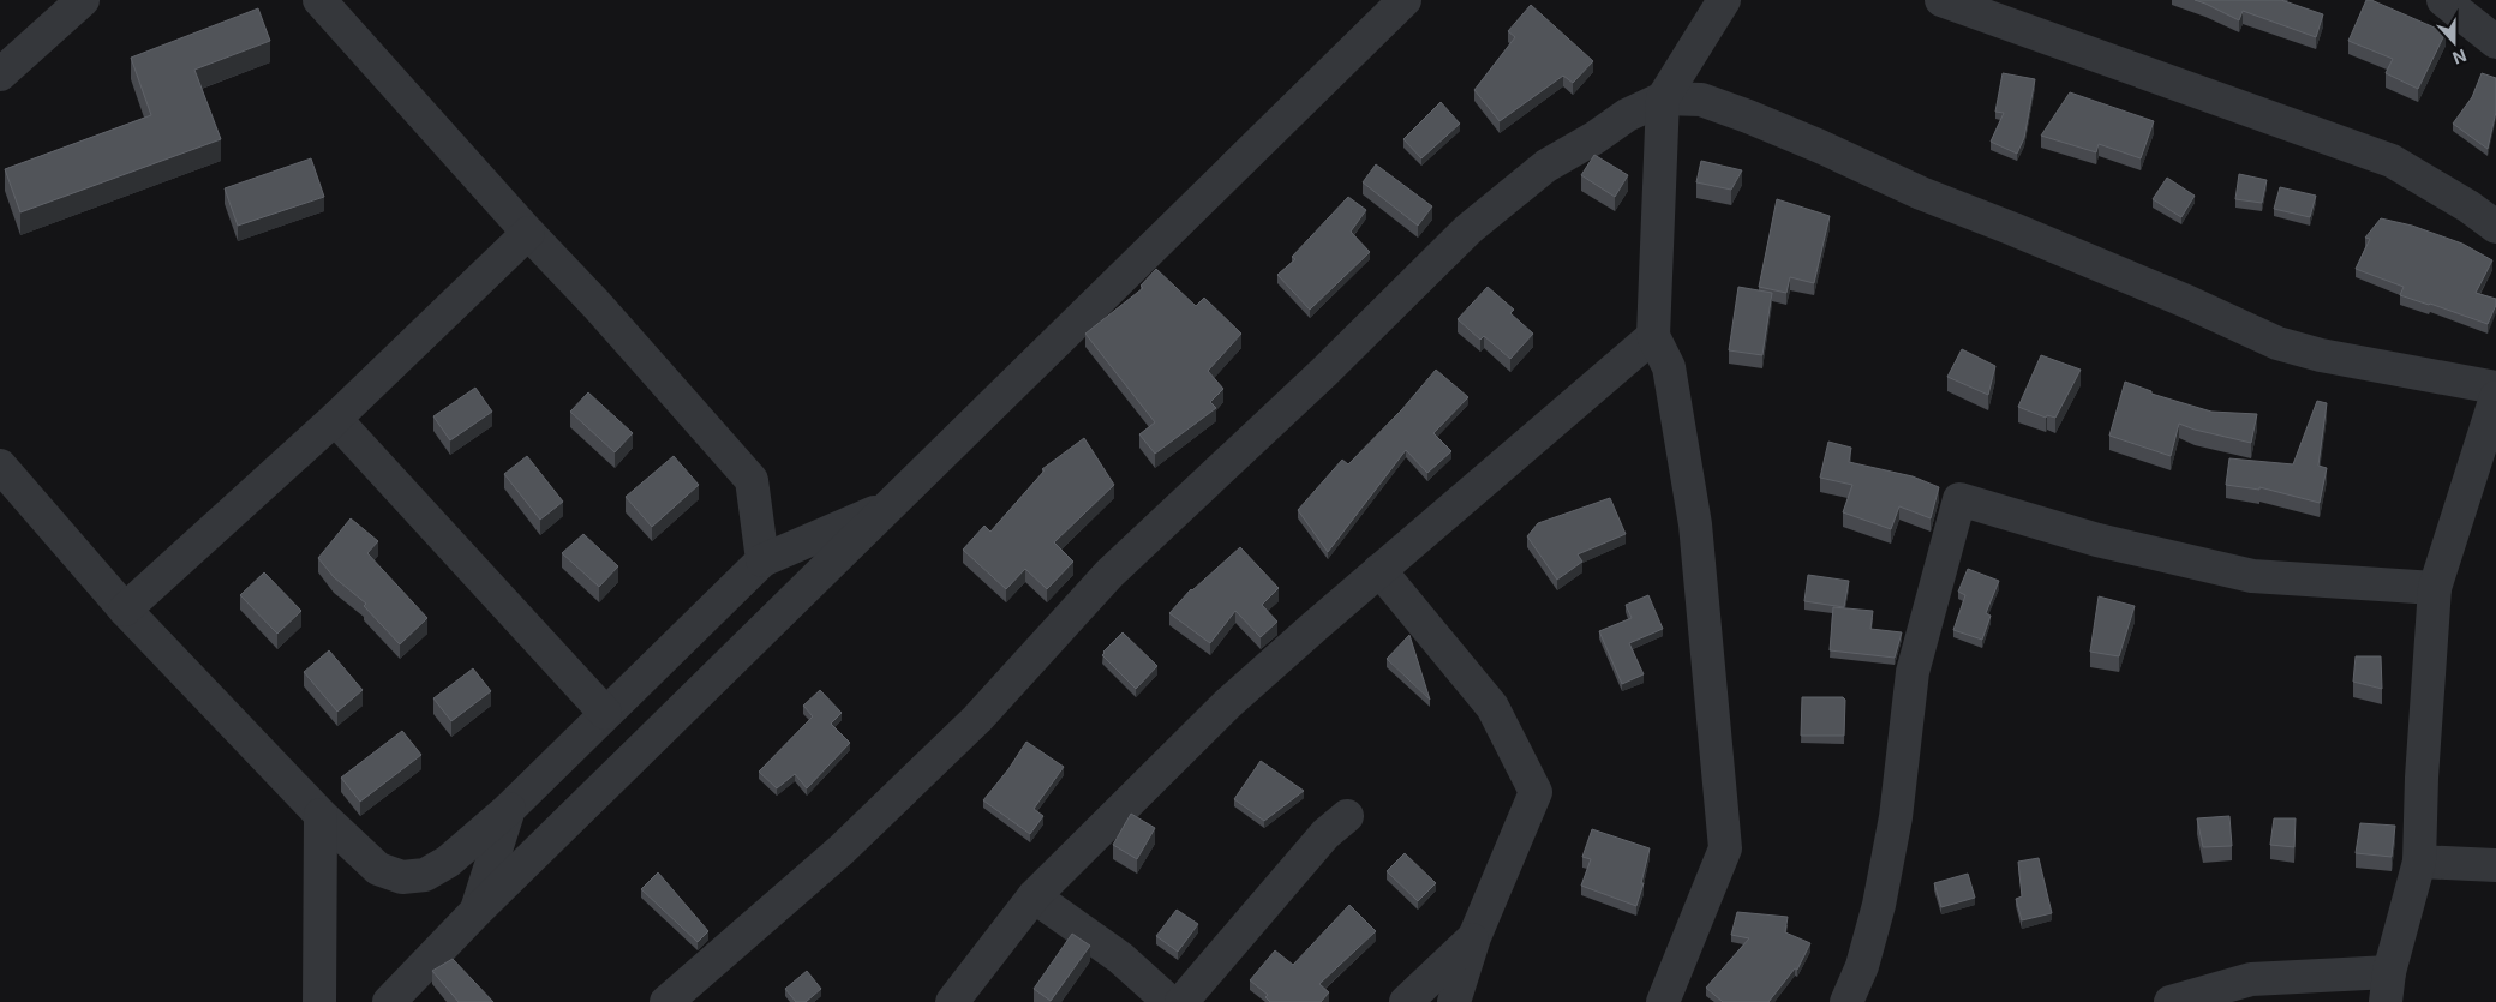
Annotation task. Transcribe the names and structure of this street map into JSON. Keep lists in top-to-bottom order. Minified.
{"north":"bottom"}
